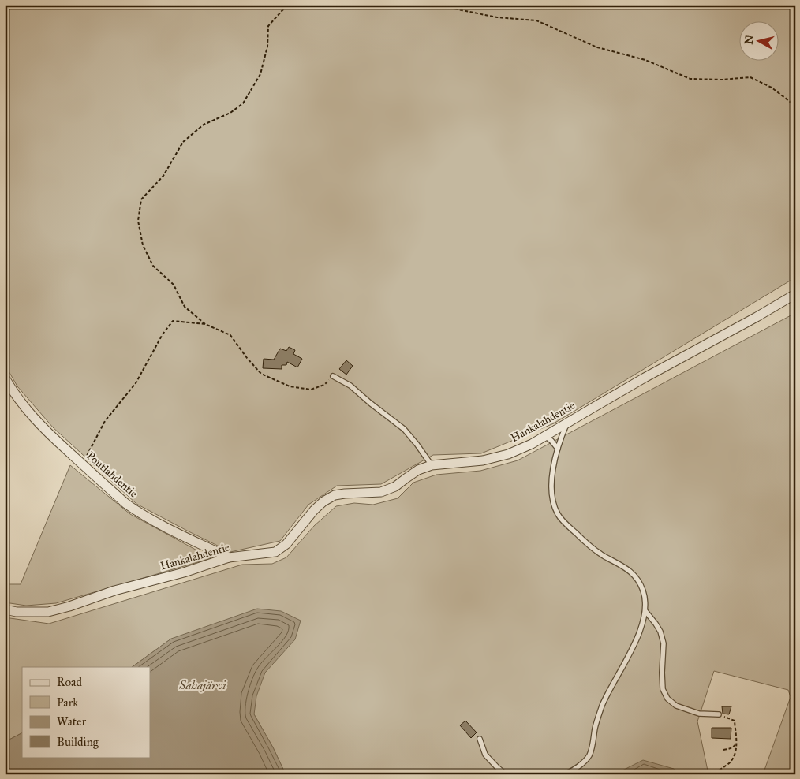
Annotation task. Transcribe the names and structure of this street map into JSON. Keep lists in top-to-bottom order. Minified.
{"streets":{"street":["Hankalahdentie","Poutlahdentie"]},"crossings":[["Hankalahdentie","Poutlahdentie"]],"water":["Sahajärvi"],"legend":["Road","Park","Water","Building"],"north":"left"}
